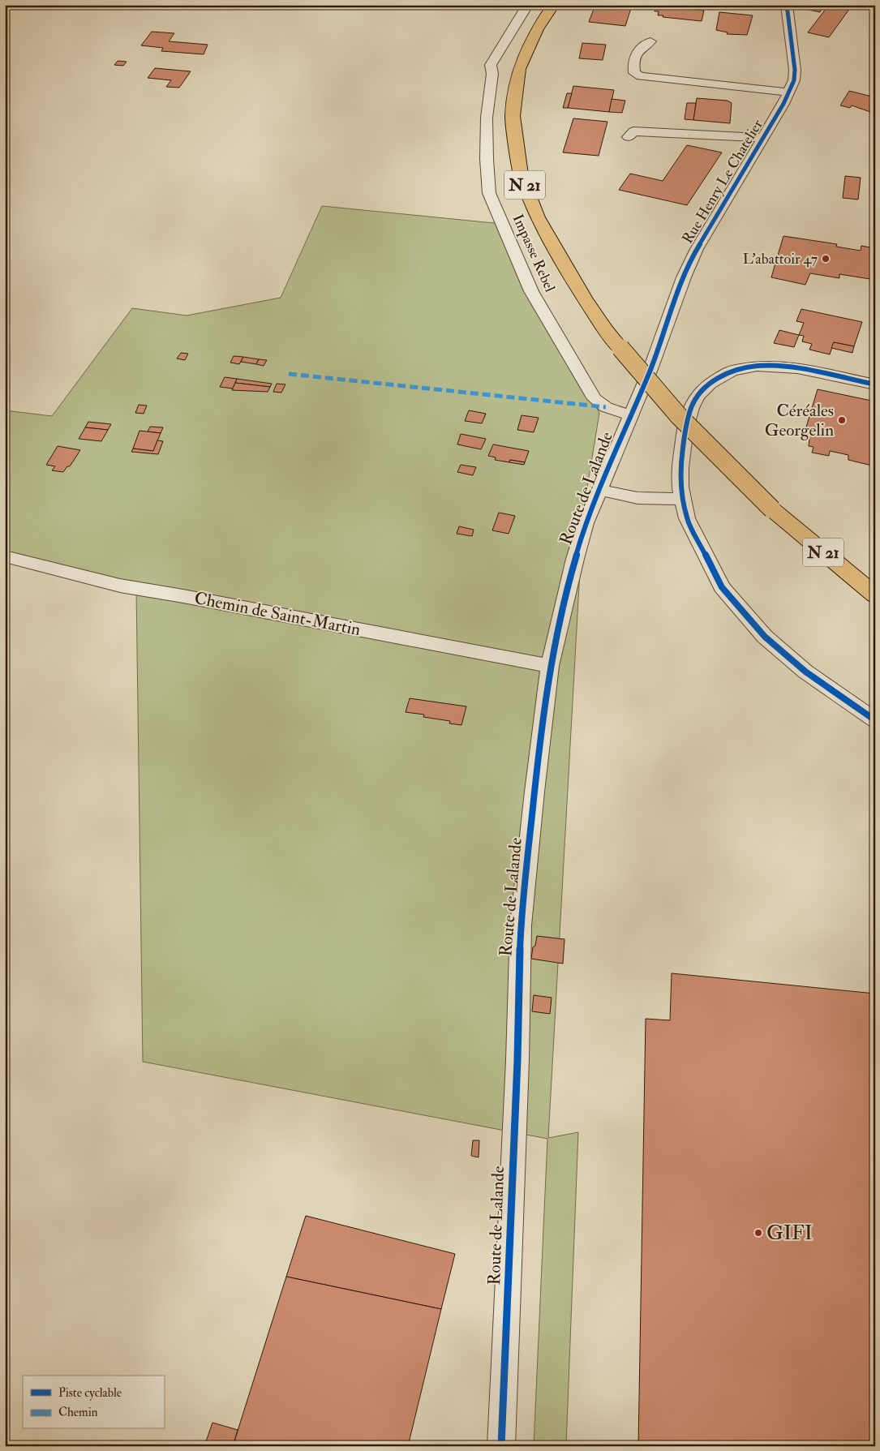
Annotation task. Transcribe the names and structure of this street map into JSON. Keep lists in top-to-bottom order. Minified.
{"streets":{"main road":["N 21"],"street":["Rue Henry Le Chatelier","Impasse Rebel","Route de Lalande","Chemin de Saint-Martin"]},"crossings":[["Rue Henry Le Chatelier","Route de Lalande"],["Impasse Rebel","Route de Lalande"],["Route de Lalande","Chemin de Saint-Martin"]],"places":["L'abattoir 47","Céréales Georgelin","GIFI"],"legend":["Piste cyclable","Chemin"]}
